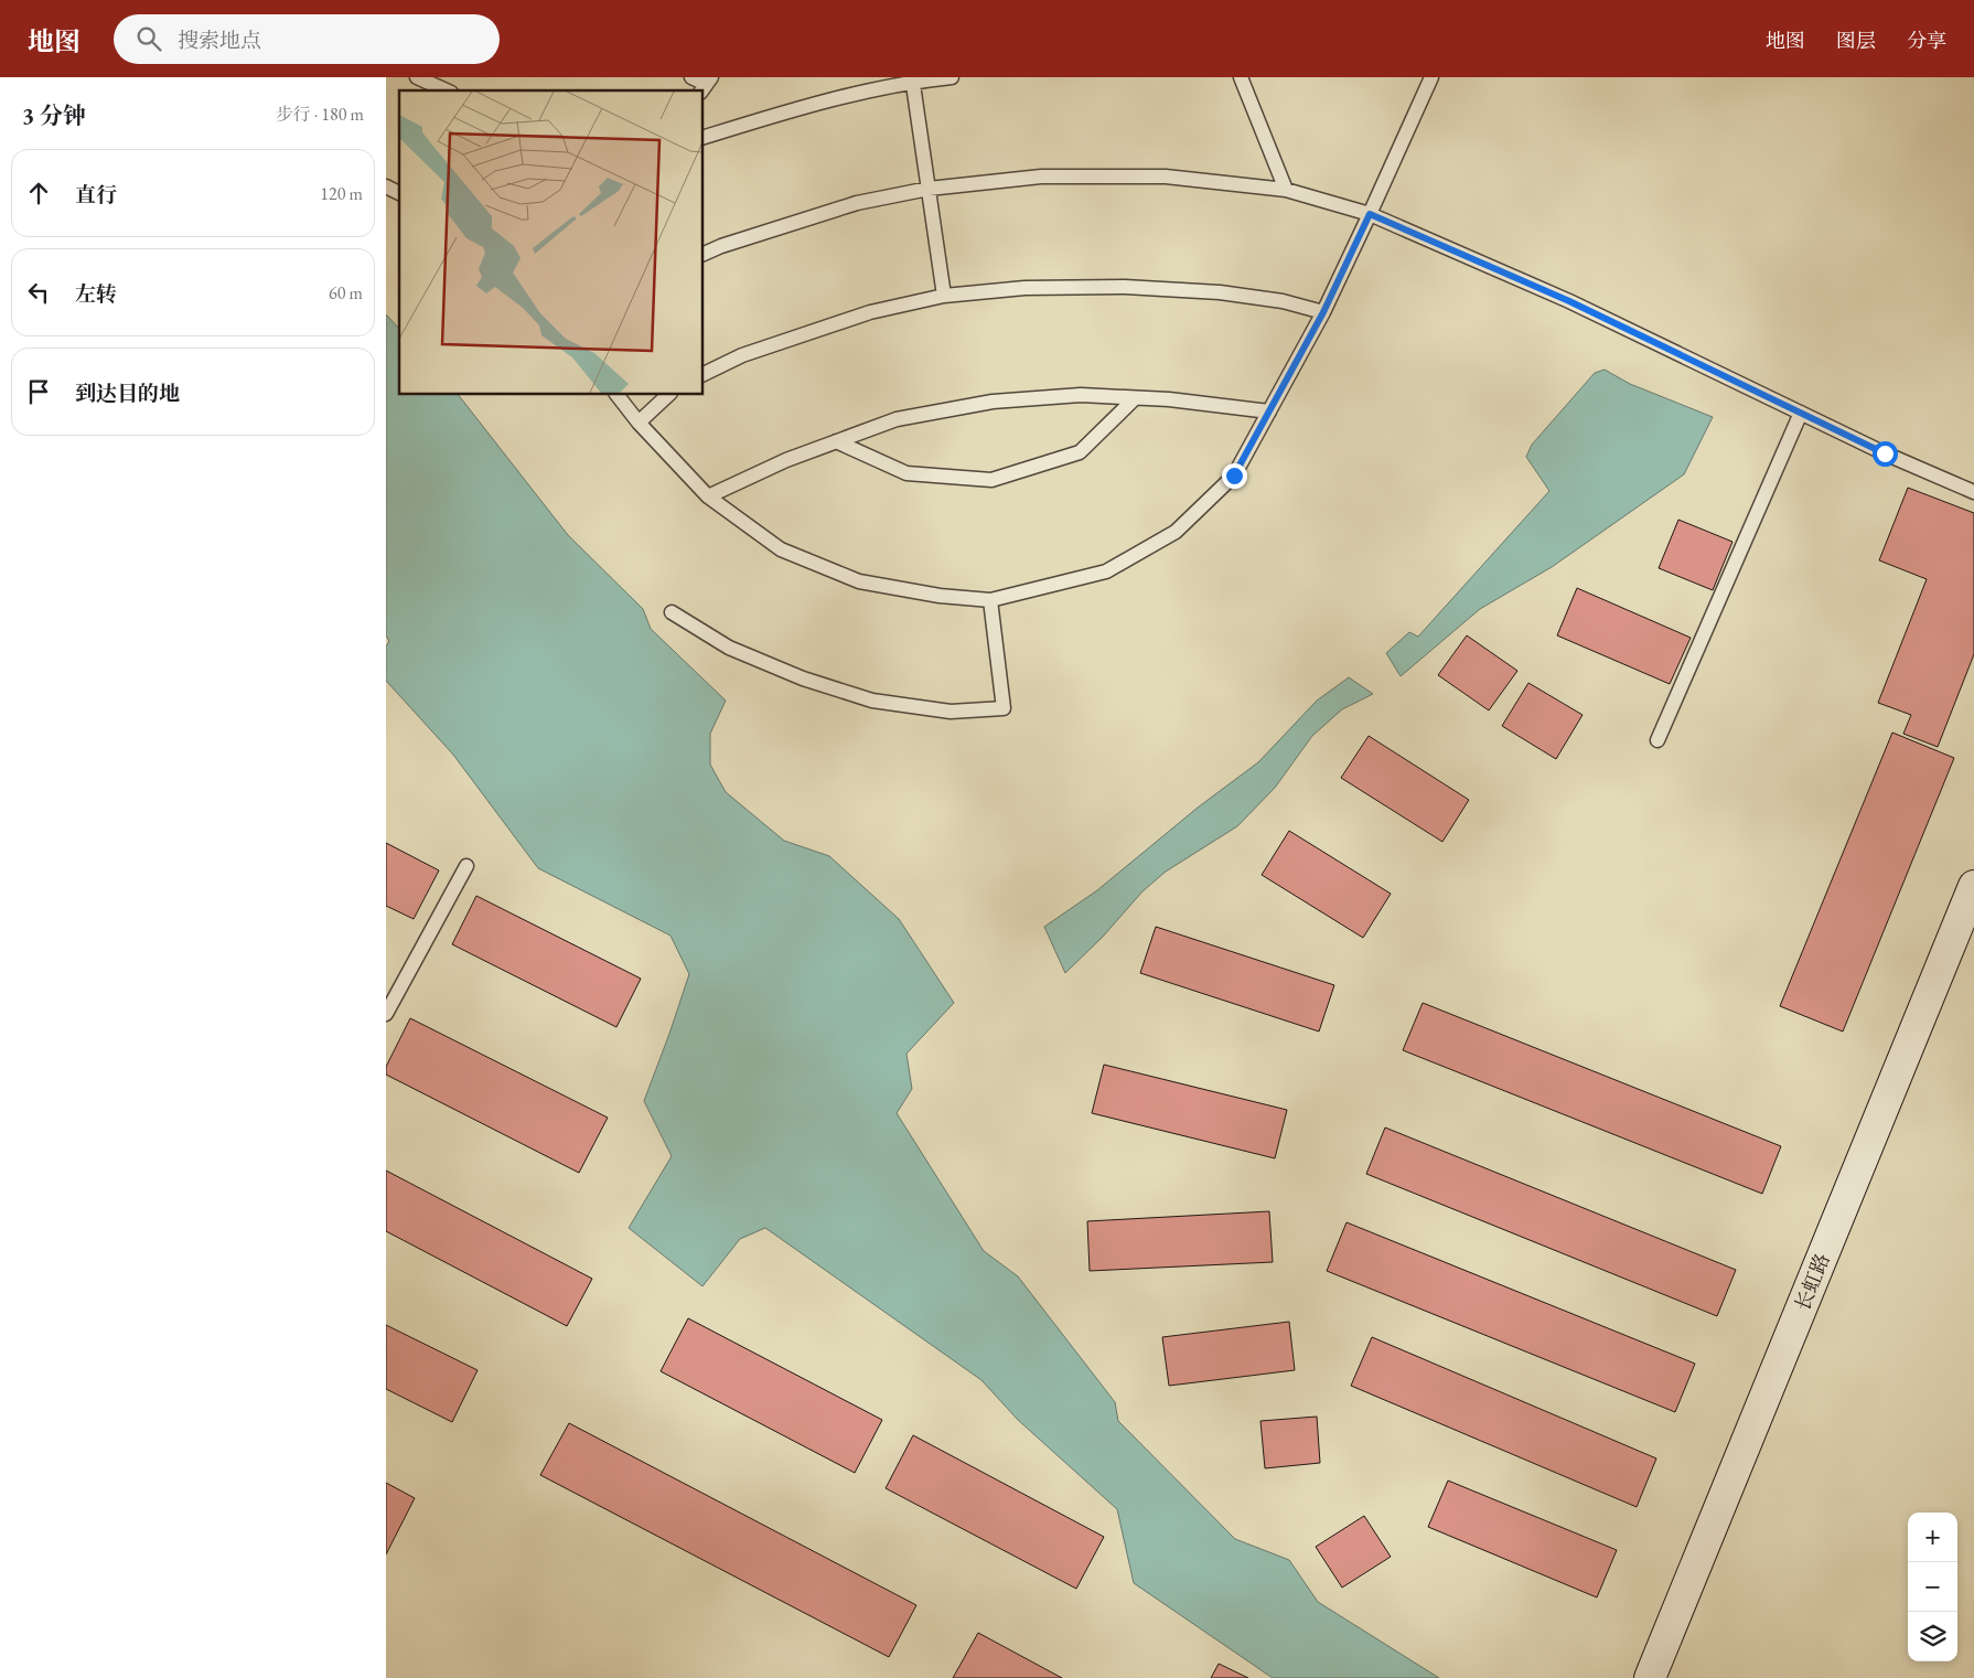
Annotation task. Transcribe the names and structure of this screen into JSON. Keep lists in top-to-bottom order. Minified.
{"streets":{"street":["长虹路"]},"page":{"header":"地图","search":"搜索地点","nav":["地图","图层","分享"],"heading":["3 分钟","步行 · 180 m"],"list":[["直行","120 m"],["左转","60 m"],"到达目的地"],"map_buttons":["+","−"]}}
